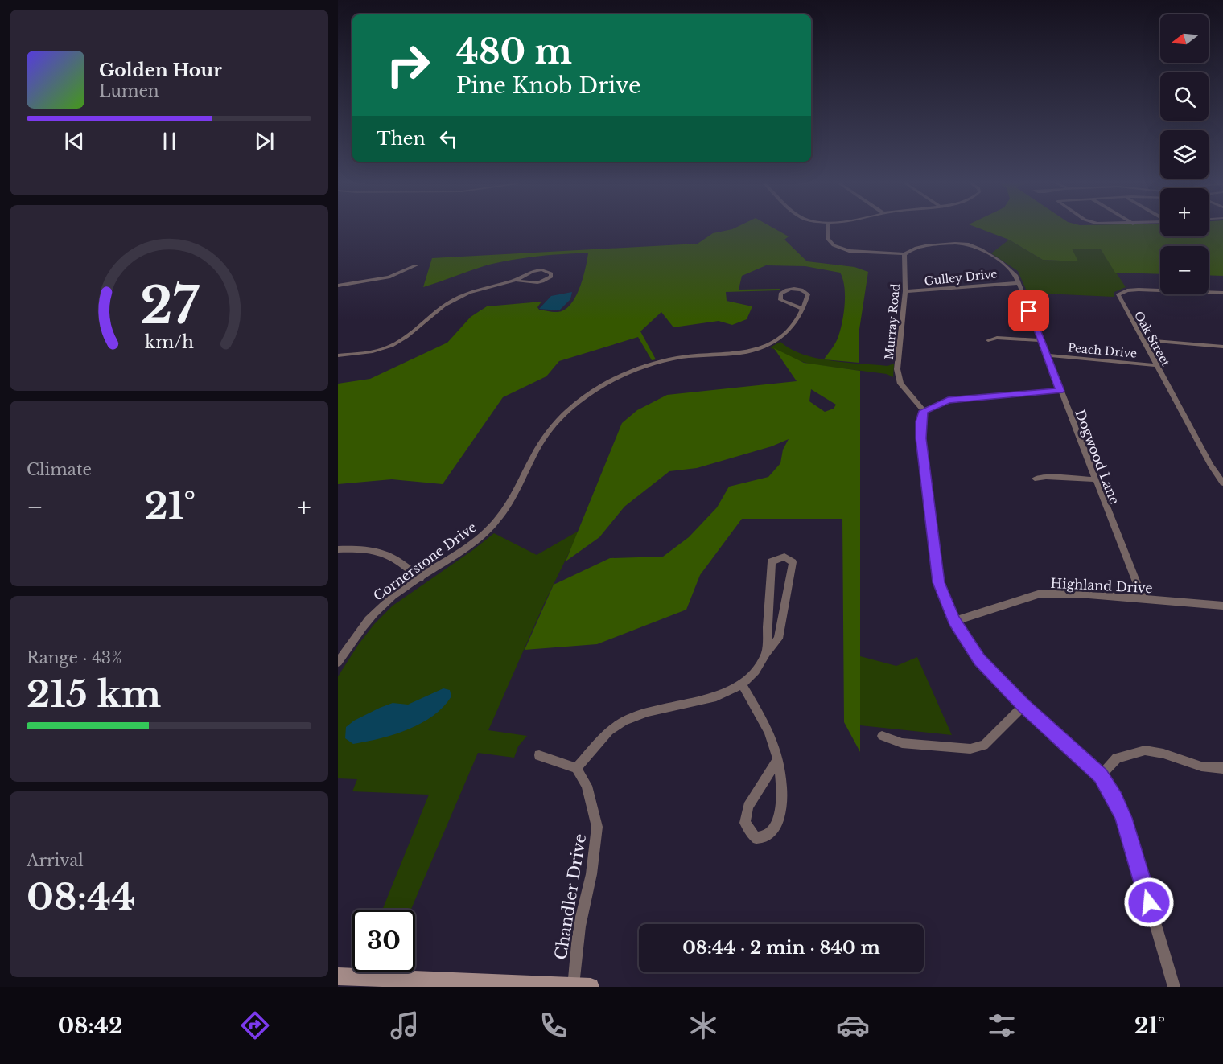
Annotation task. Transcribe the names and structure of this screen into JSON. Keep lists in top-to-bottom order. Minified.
{"streets":{"street":["Gulley Drive","Murray Road","Oak Street","Peach Drive","Dogwood Lane","Cornerstone Drive","Highland Drive","Chandler Drive"]},"crossings":[["Gulley Drive","Murray Road"],["Gulley Drive","Dogwood Lane"],["Murray Road","Dogwood Lane"],["Oak Street","Peach Drive"],["Peach Drive","Dogwood Lane"],["Dogwood Lane","Highland Drive"]],"north":"left","page":{"map_buttons":["+","−"],"turn":["480 m","Pine Knob Drive"],"song":["Golden Hour","Lumen"],"then":"Then","tile":["Climate",["Range · 43%","215 km"],["Arrival","08:44"]],"heat":["−","21°","+"],"limit":"30","trip":"08:44 · 2 min · 840 m","tabs":["08:42","21°"],"gauge":["27","km/h"]}}
